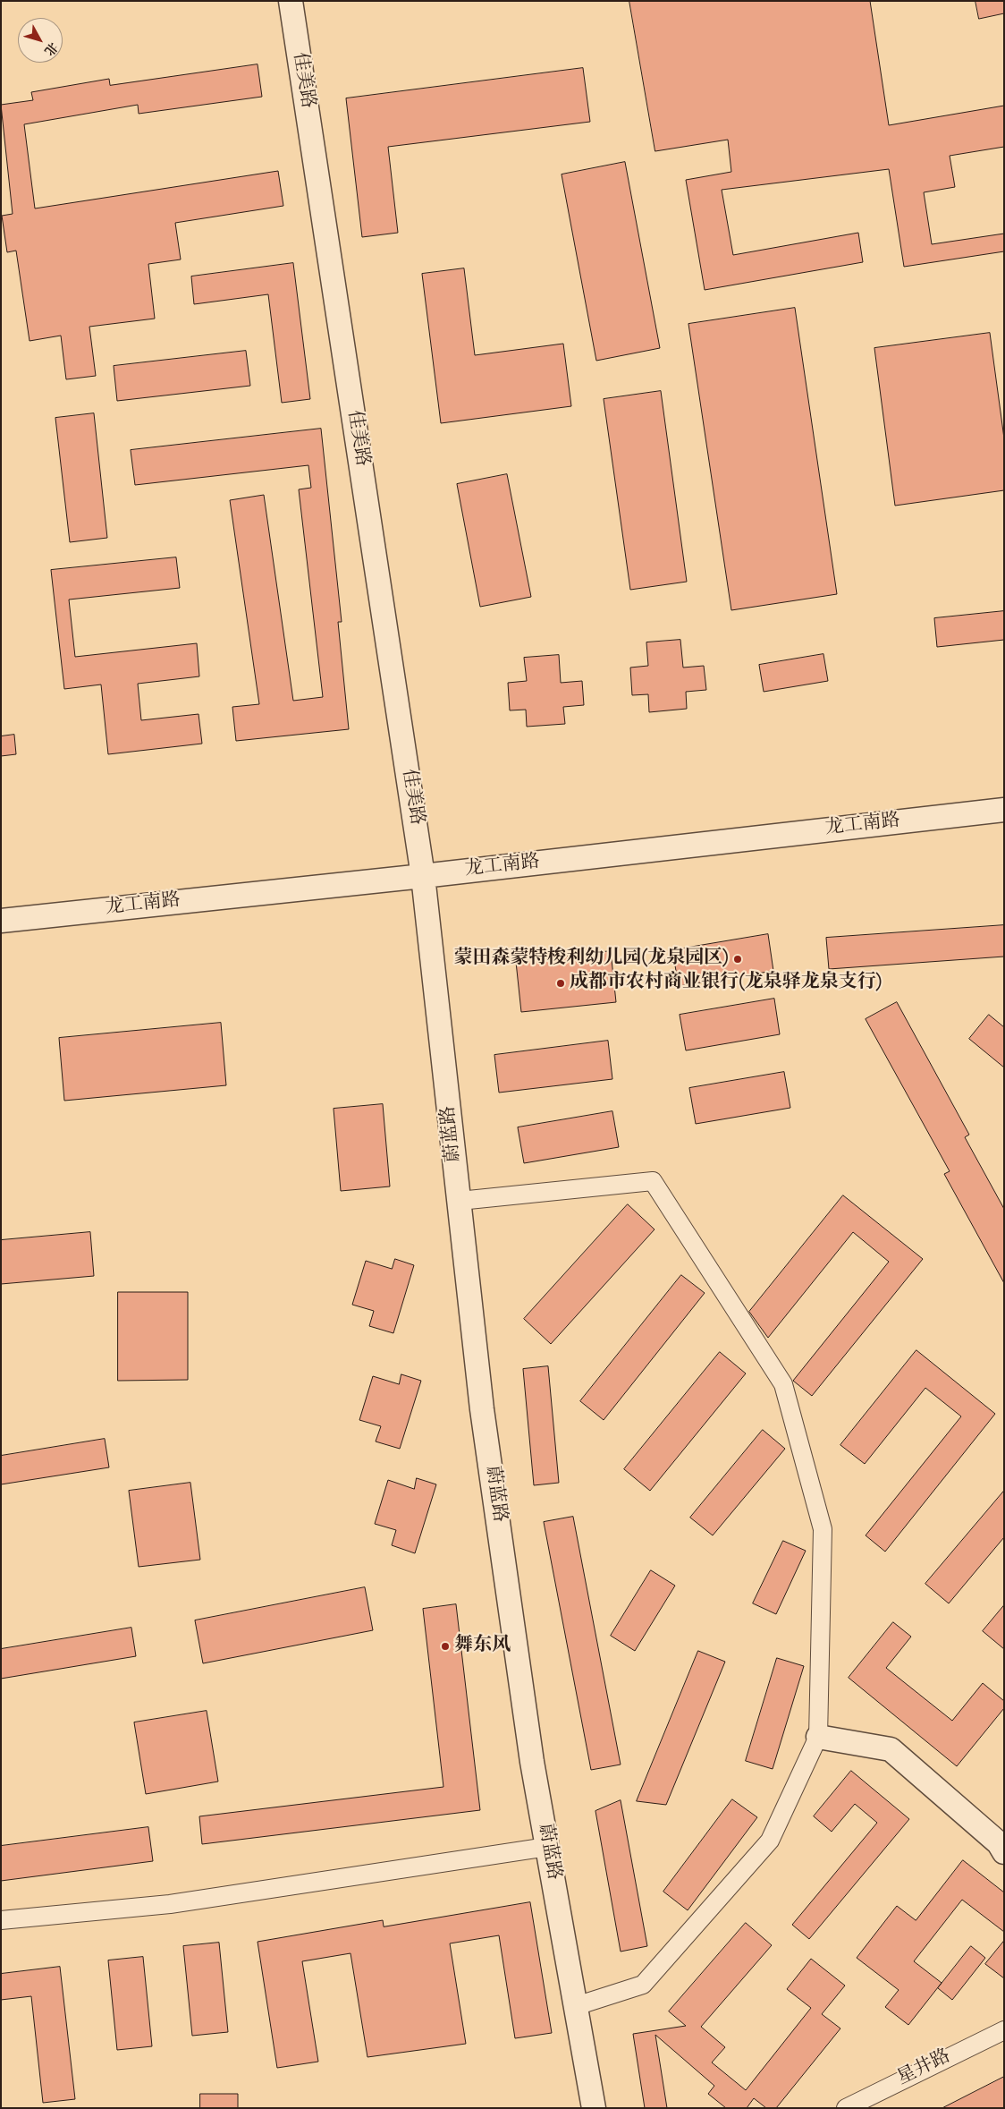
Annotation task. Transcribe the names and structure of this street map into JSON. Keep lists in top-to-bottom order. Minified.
{"streets":{"street":["佳美路","龙工南路","蔚蓝路","星井路"]},"crossings":[["佳美路","龙工南路"],["佳美路","蔚蓝路"],["龙工南路","蔚蓝路"]],"places":["蒙田森蒙特梭利幼儿园(龙泉园区)","成都市农村商业银行(龙泉驿龙泉支行)","舞东风"],"north":"bottom right"}
